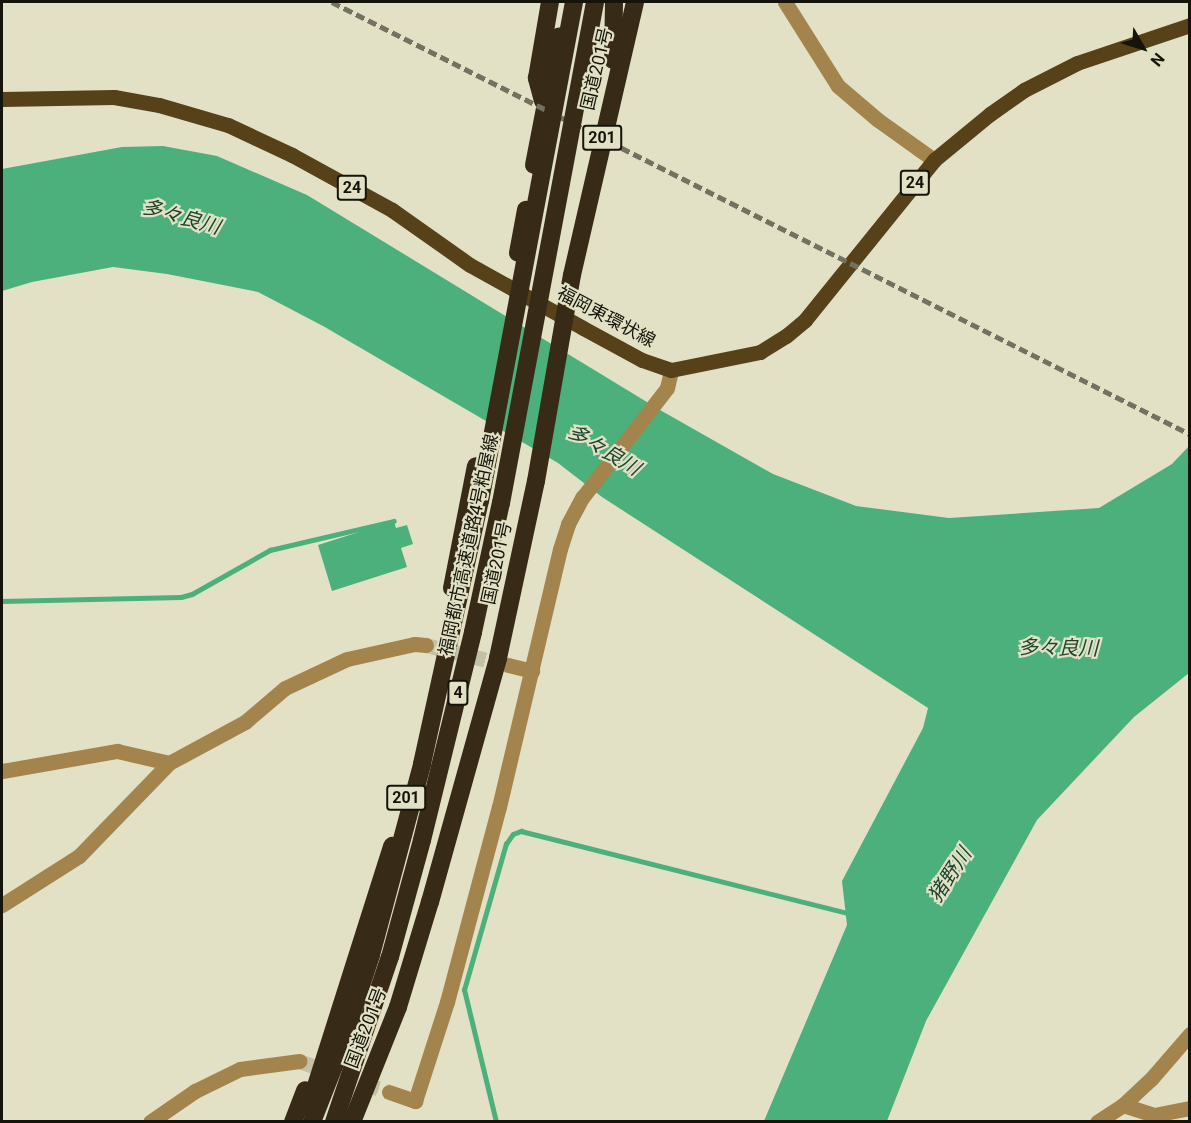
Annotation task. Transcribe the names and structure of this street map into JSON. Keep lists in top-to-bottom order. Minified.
{"streets":{"highway":["国道201号","201","福岡都市高速道路4号粕屋線","4"],"main road":["24","福岡東環状線"]},"crossings":[["国道201号","福岡都市高速道路4号粕屋線"],["24","福岡東環状線"]],"water":["多々良川","猪野川"],"north":"bottom right"}
